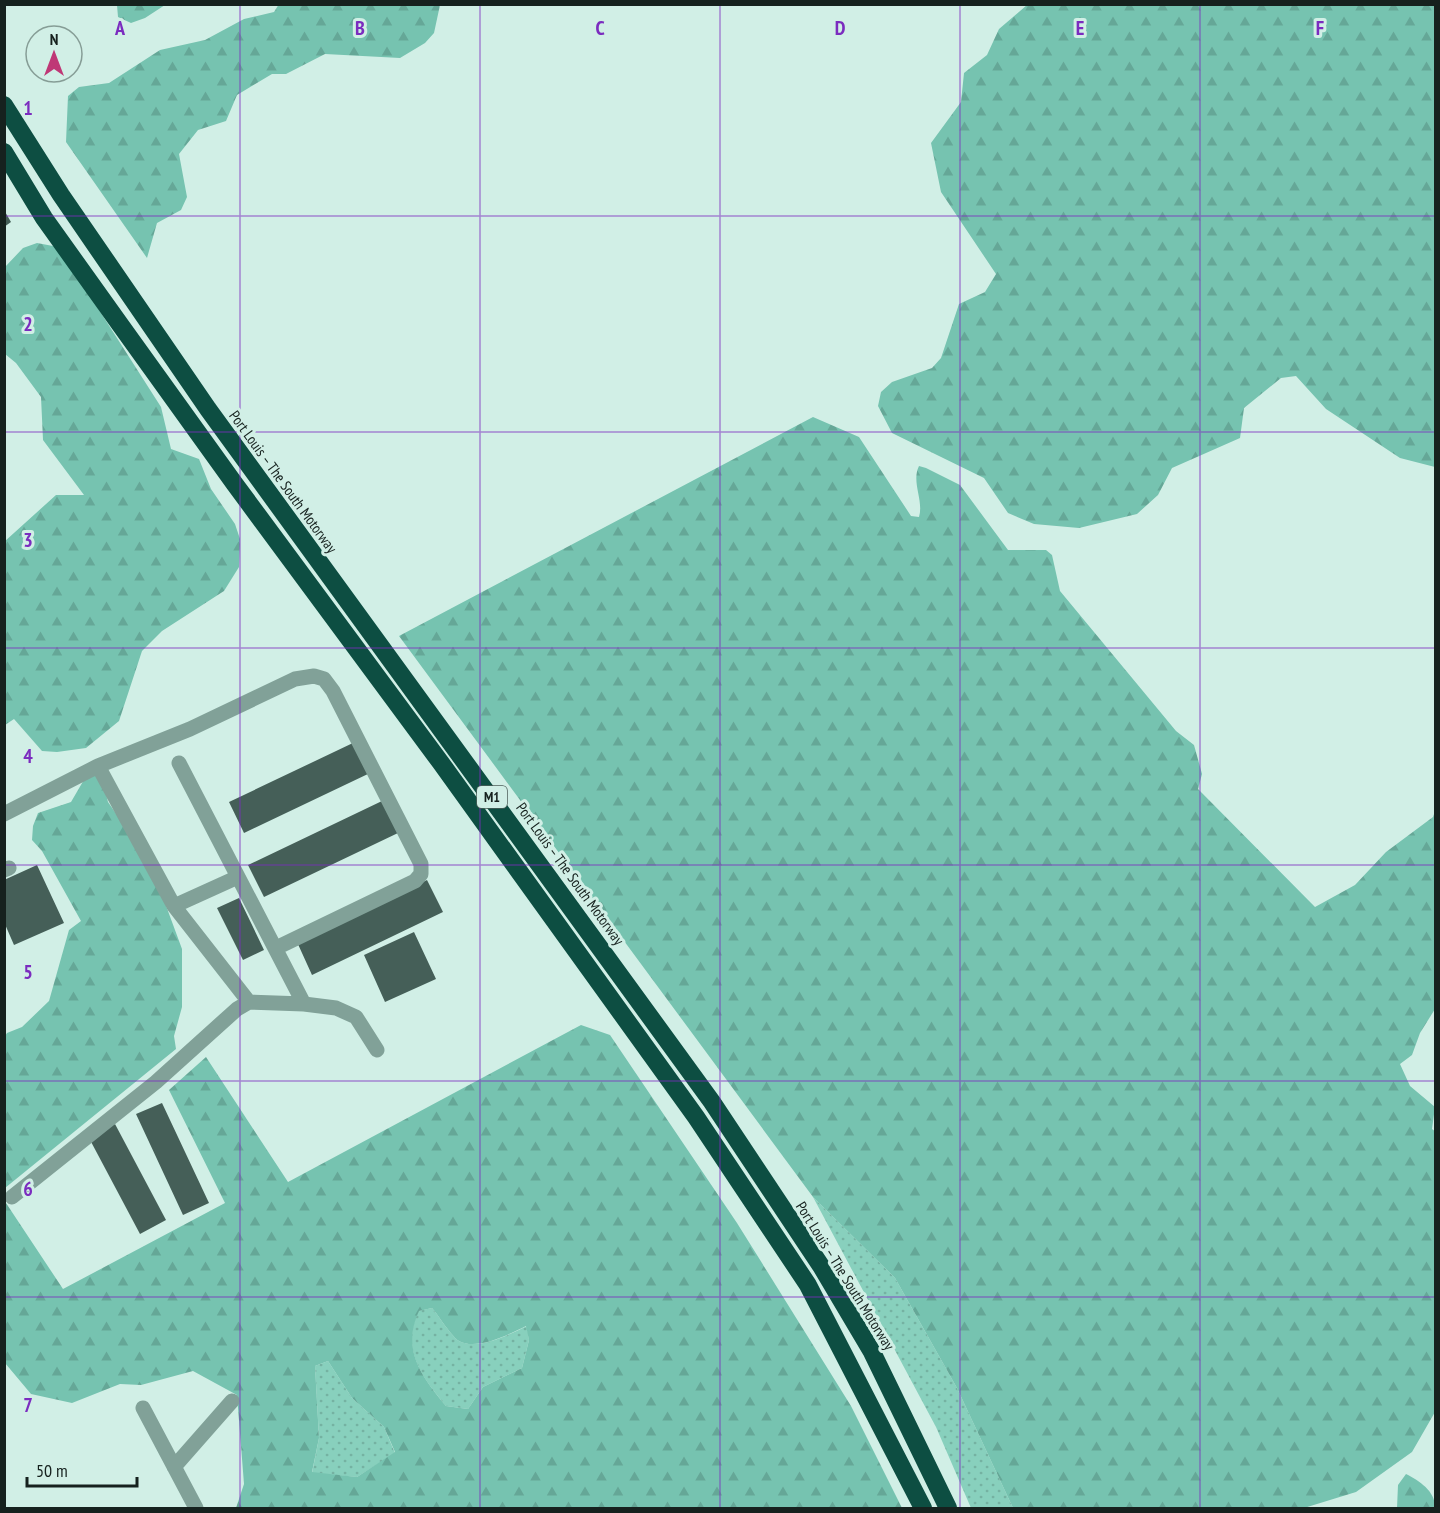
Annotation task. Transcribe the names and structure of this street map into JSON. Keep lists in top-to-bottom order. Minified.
{"streets":{"highway":["Port Louis – The South Motorway","M1"]},"scale_bar":"50 m","north":"top","grid":{"columns":["A","B","C","D","E","F"],"rows":["1","2","3","4","5","6","7"]}}
